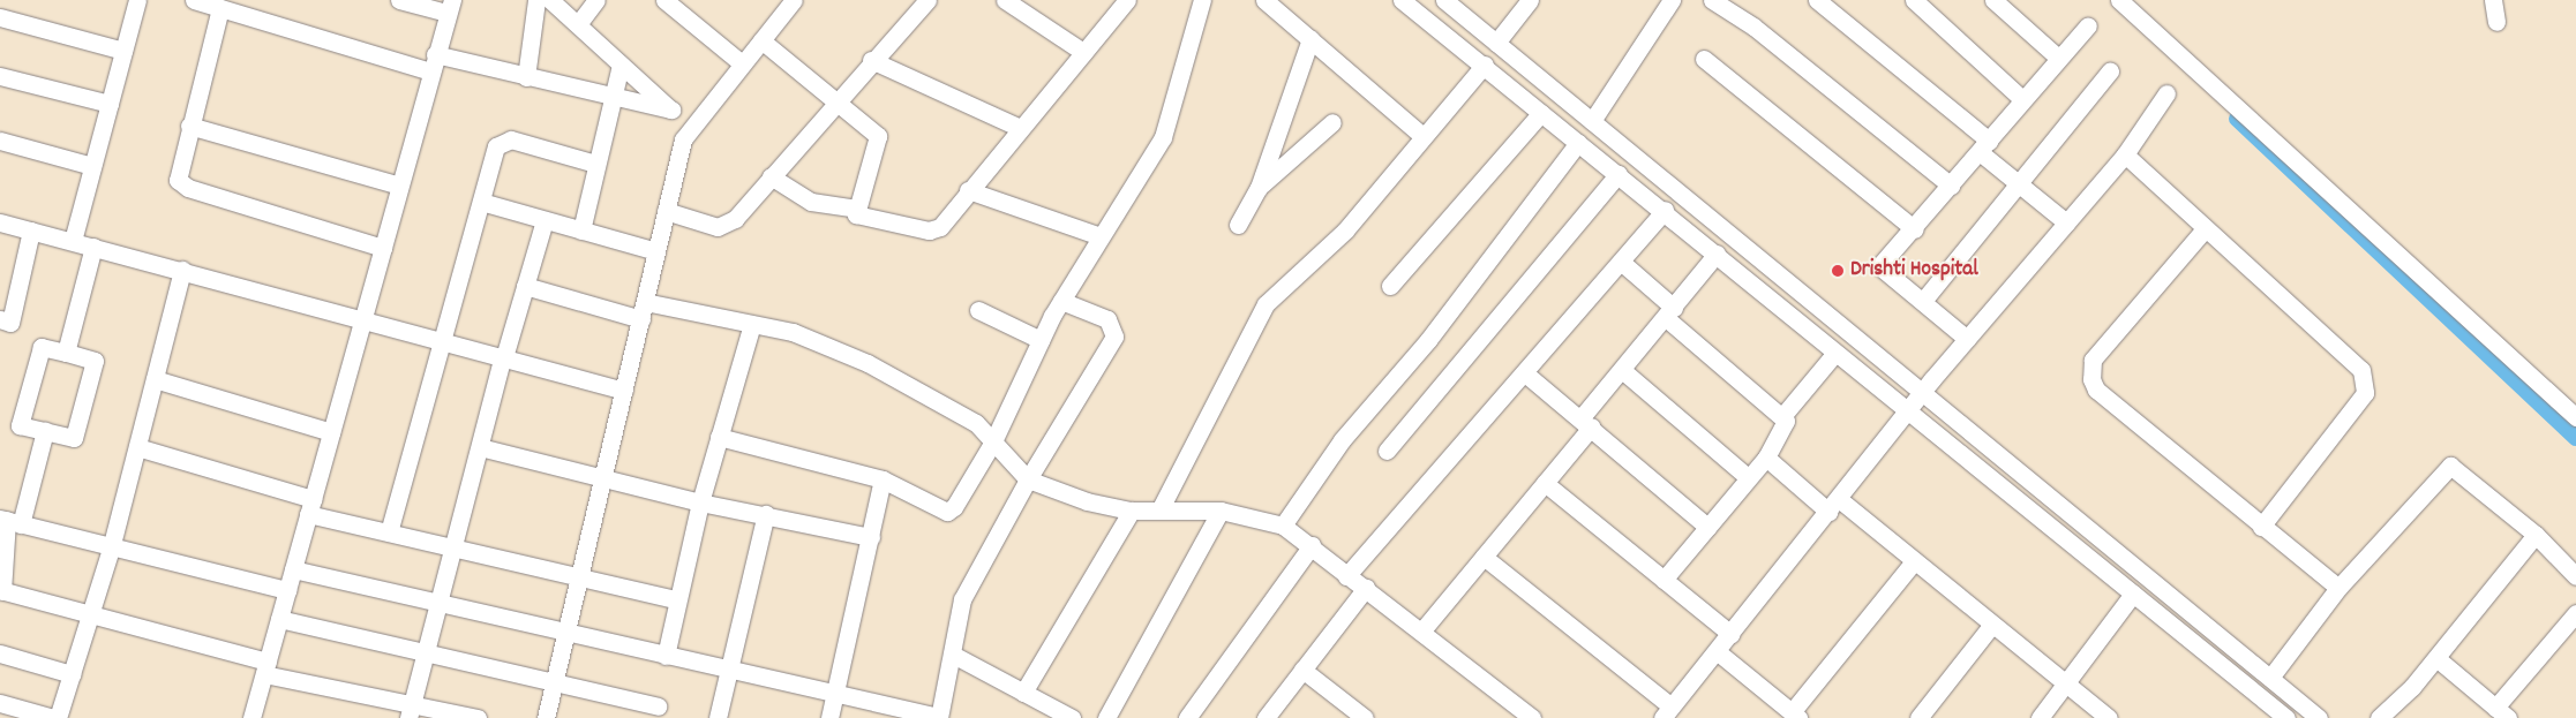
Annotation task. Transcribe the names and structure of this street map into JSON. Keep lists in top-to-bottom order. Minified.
{"places":["Drishti Hospital"]}
